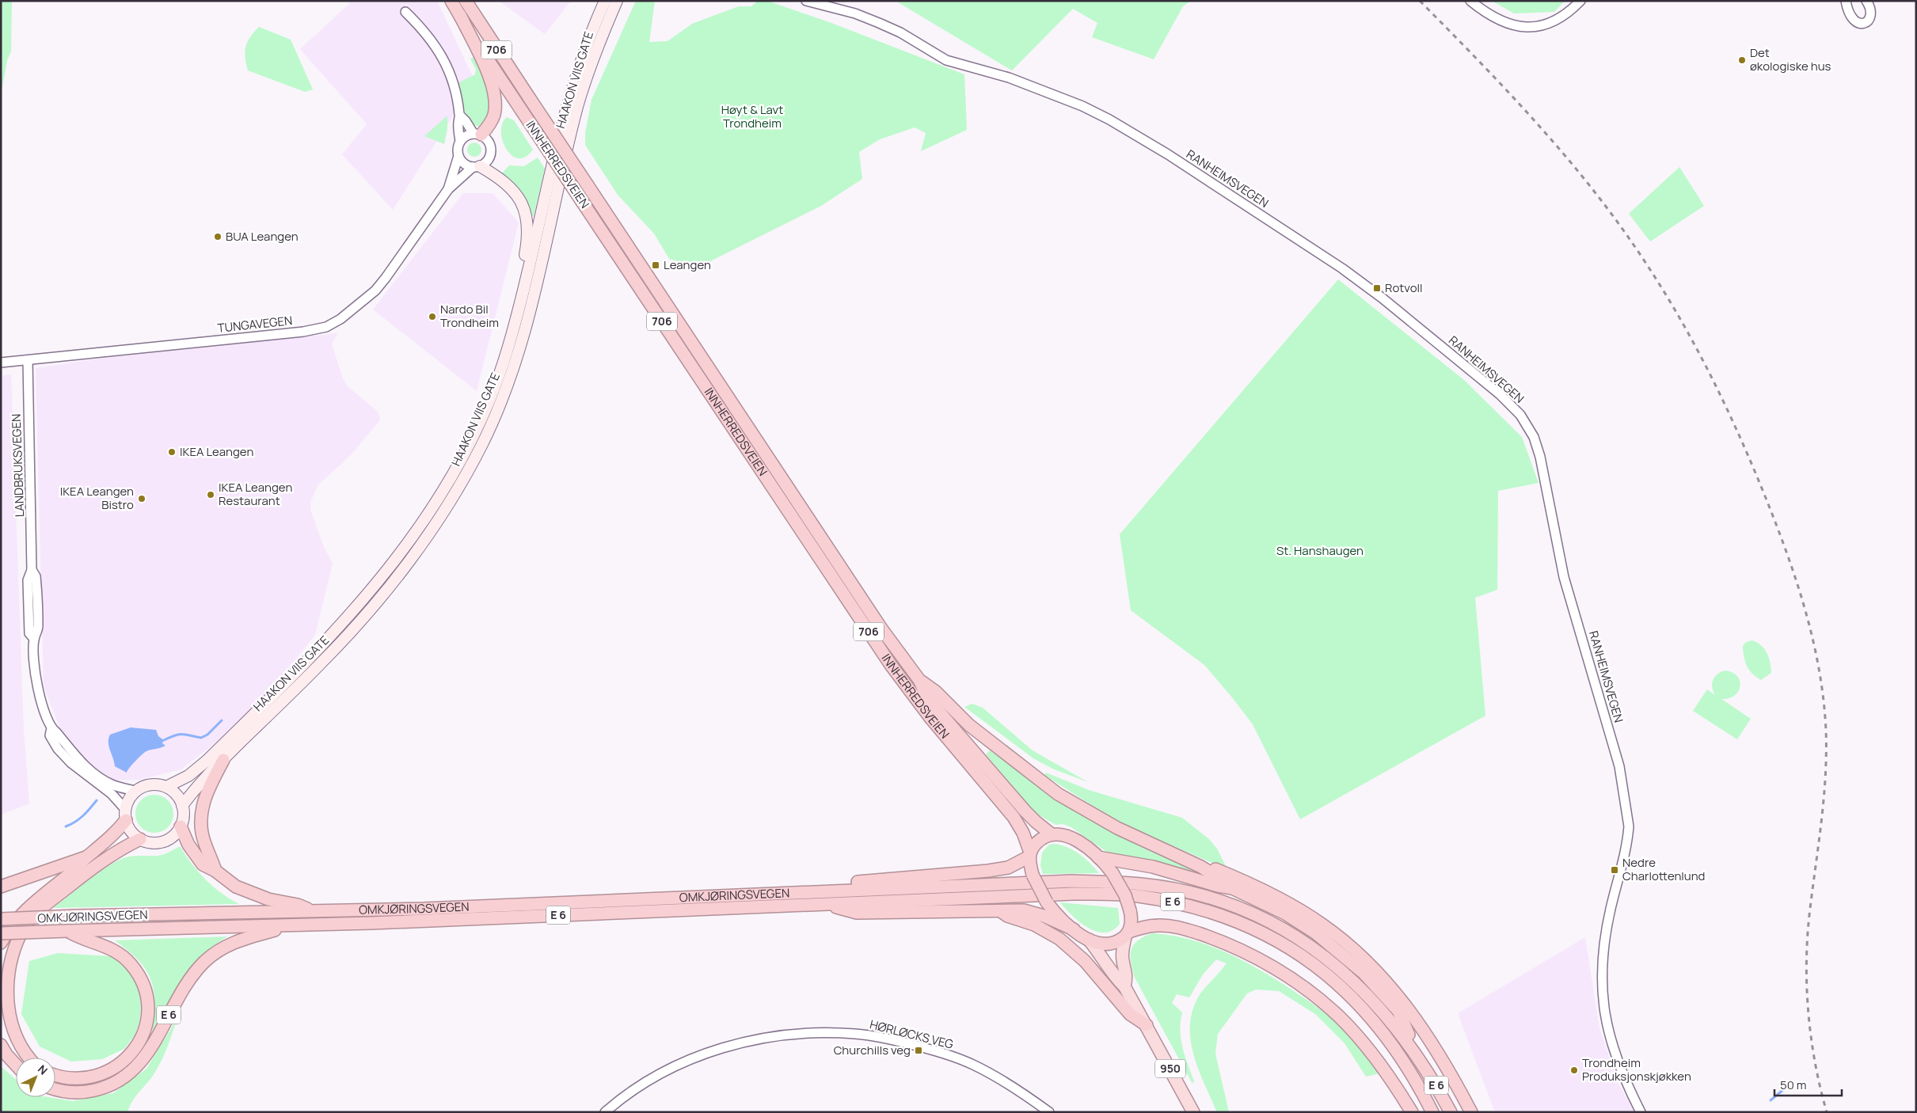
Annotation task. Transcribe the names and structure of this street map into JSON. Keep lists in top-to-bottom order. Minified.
{"streets":{"highway":["706","INNHERREDSVEIEN","OMKJØRINGSVEGEN","E 6"],"main road":["HAAKON VIIS GATE","950"],"street":["RANHEIMSVEGEN","TUNGAVEGEN","LANDBRUKSVEGEN","HØRLØCKS VEG"]},"crossings":[["706","INNHERREDSVEIEN"],["706","TUNGAVEGEN"],["706","E 6"],["706","950"],["HAAKON VIIS GATE","LANDBRUKSVEGEN"],["HAAKON VIIS GATE","E 6"],["INNHERREDSVEIEN","E 6"],["TUNGAVEGEN","LANDBRUKSVEGEN"],["LANDBRUKSVEGEN","E 6"],["OMKJØRINGSVEGEN","E 6"],["E 6","950"]],"parks":["Høyt & Lavt Trondheim","St. Hanshaugen"],"places":{"other":["Det økologiske hus","BUA Leangen","Nardo Bil Trondheim","IKEA Leangen","IKEA Leangen Restaurant","IKEA Leangen Bistro","Trondheim Produksjonskjøkken"],"transit":["Leangen","Rotvoll","Nedre Charlottenlund","Churchills veg"]},"scale_bar":"50 m","north":"top right"}
